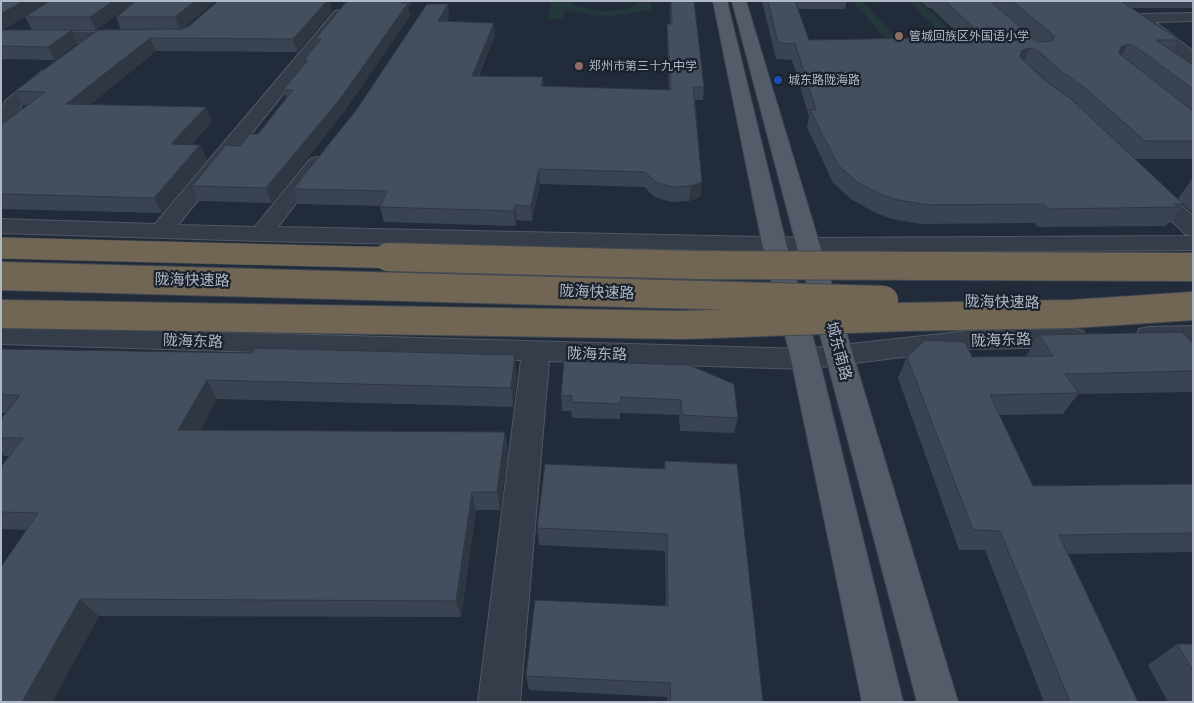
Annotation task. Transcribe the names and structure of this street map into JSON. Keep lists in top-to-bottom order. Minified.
{"streets":{"highway":["陇海快速路"],"main road":["城东南路"],"street":["陇海东路"]},"crossings":[["陇海东路","城东南路"]],"places":["管城回族区外国语小学","郑州市第三十九中学","城东路陇海路"]}
